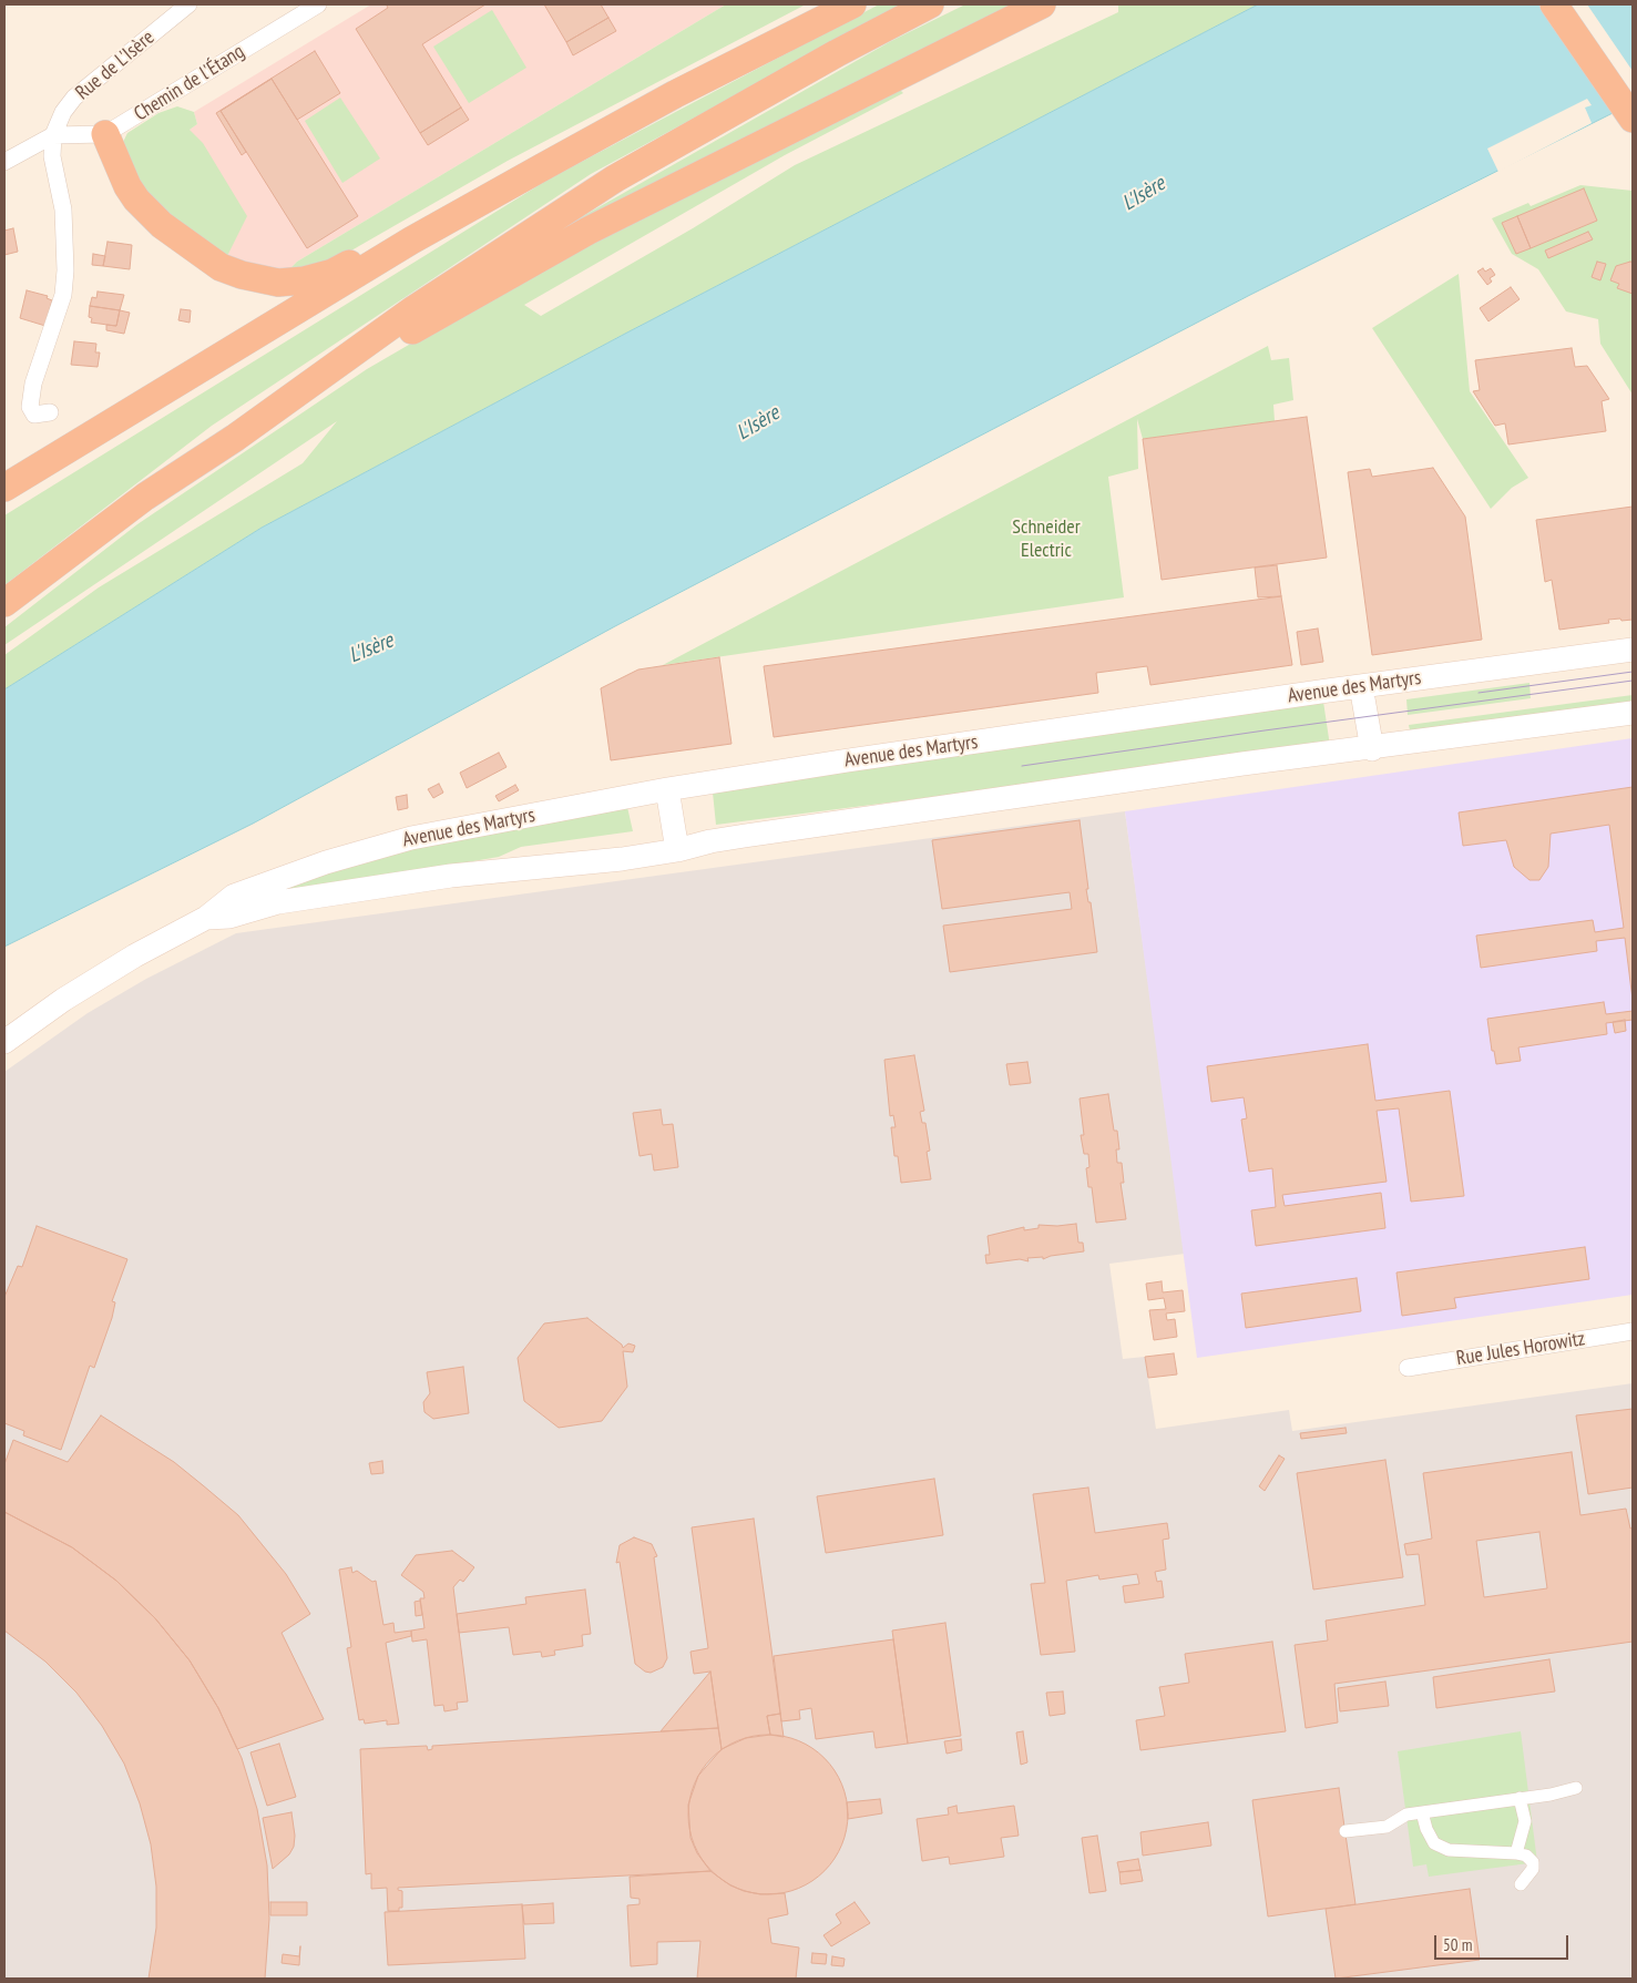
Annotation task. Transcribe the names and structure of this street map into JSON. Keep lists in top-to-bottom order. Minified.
{"streets":{"main road":["Avenue des Martyrs"],"street":["Rue de L'Isère","Chemin de l'Étang","Rue Jules Horowitz"]},"crossings":[["Rue de L'Isère","Chemin de l'Étang"]],"water":["L'Isère"],"parks":["Schneider Electric"],"scale_bar":"50 m"}
